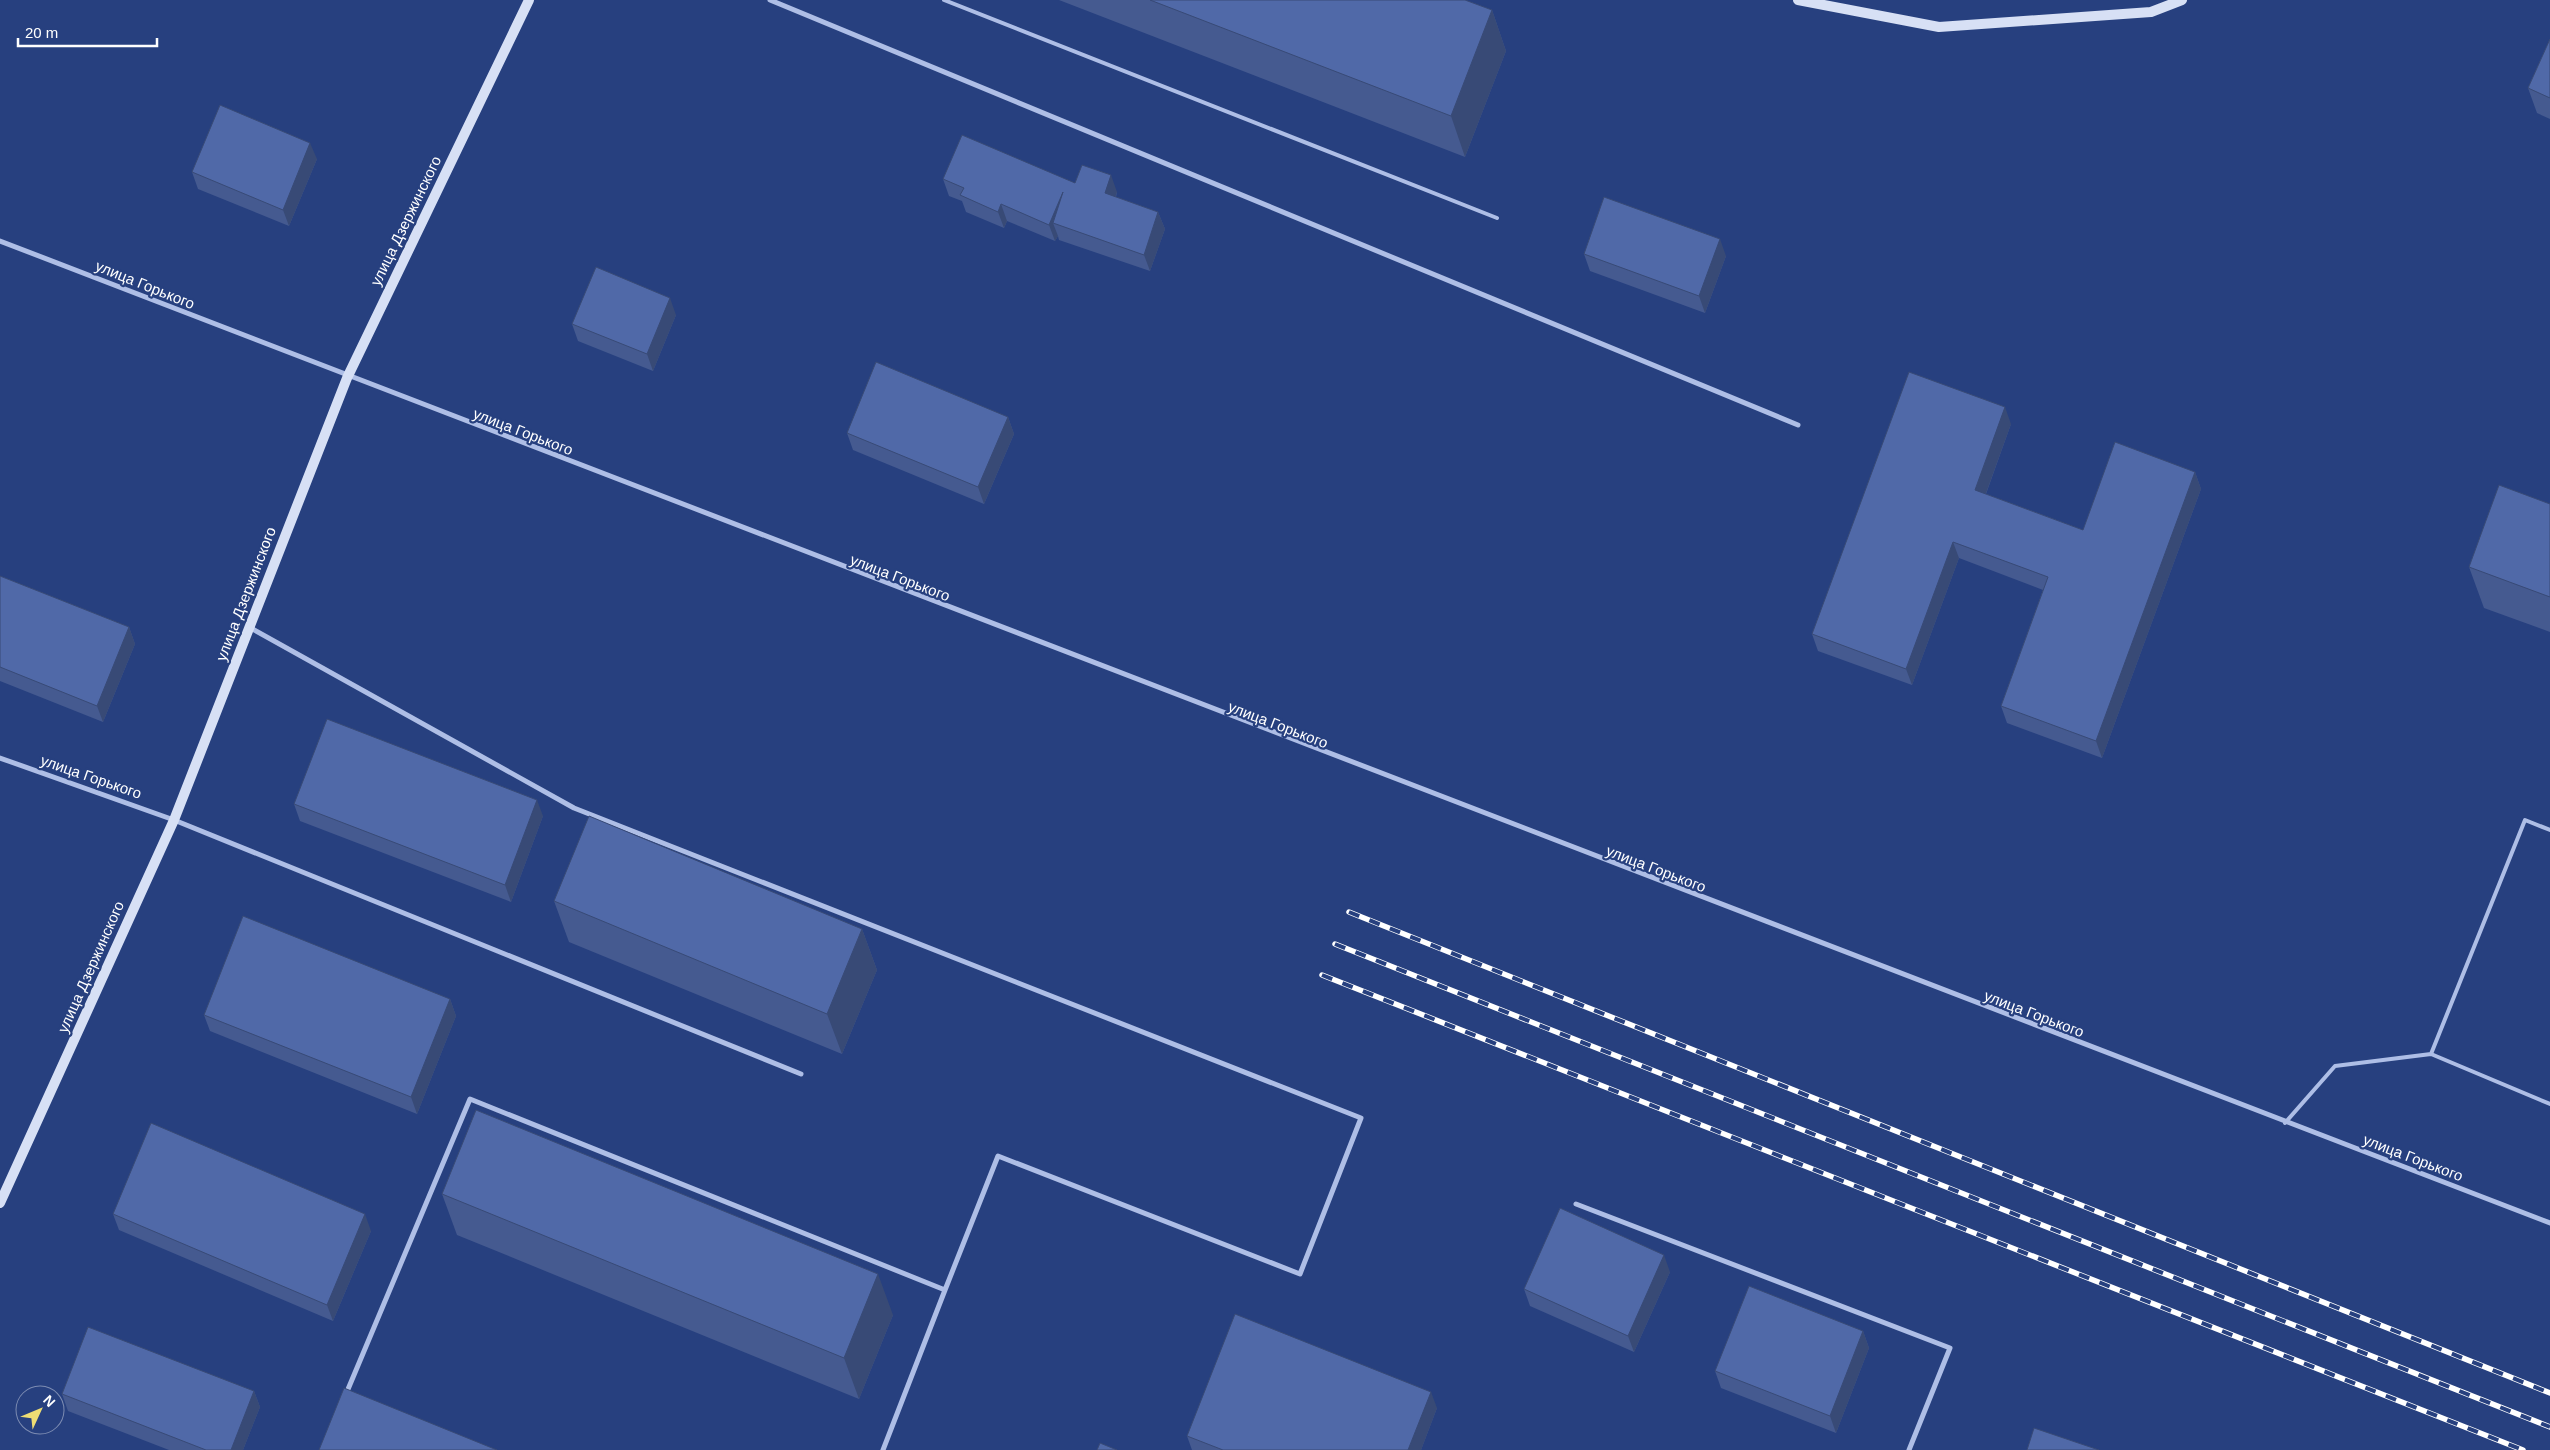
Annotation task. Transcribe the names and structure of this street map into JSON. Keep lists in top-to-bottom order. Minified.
{"streets":{"street":["улица Дзержинского","улица Горького"]},"crossings":[["улица Дзержинского","улица Горького"]],"scale_bar":"20 m","north":"top right"}
